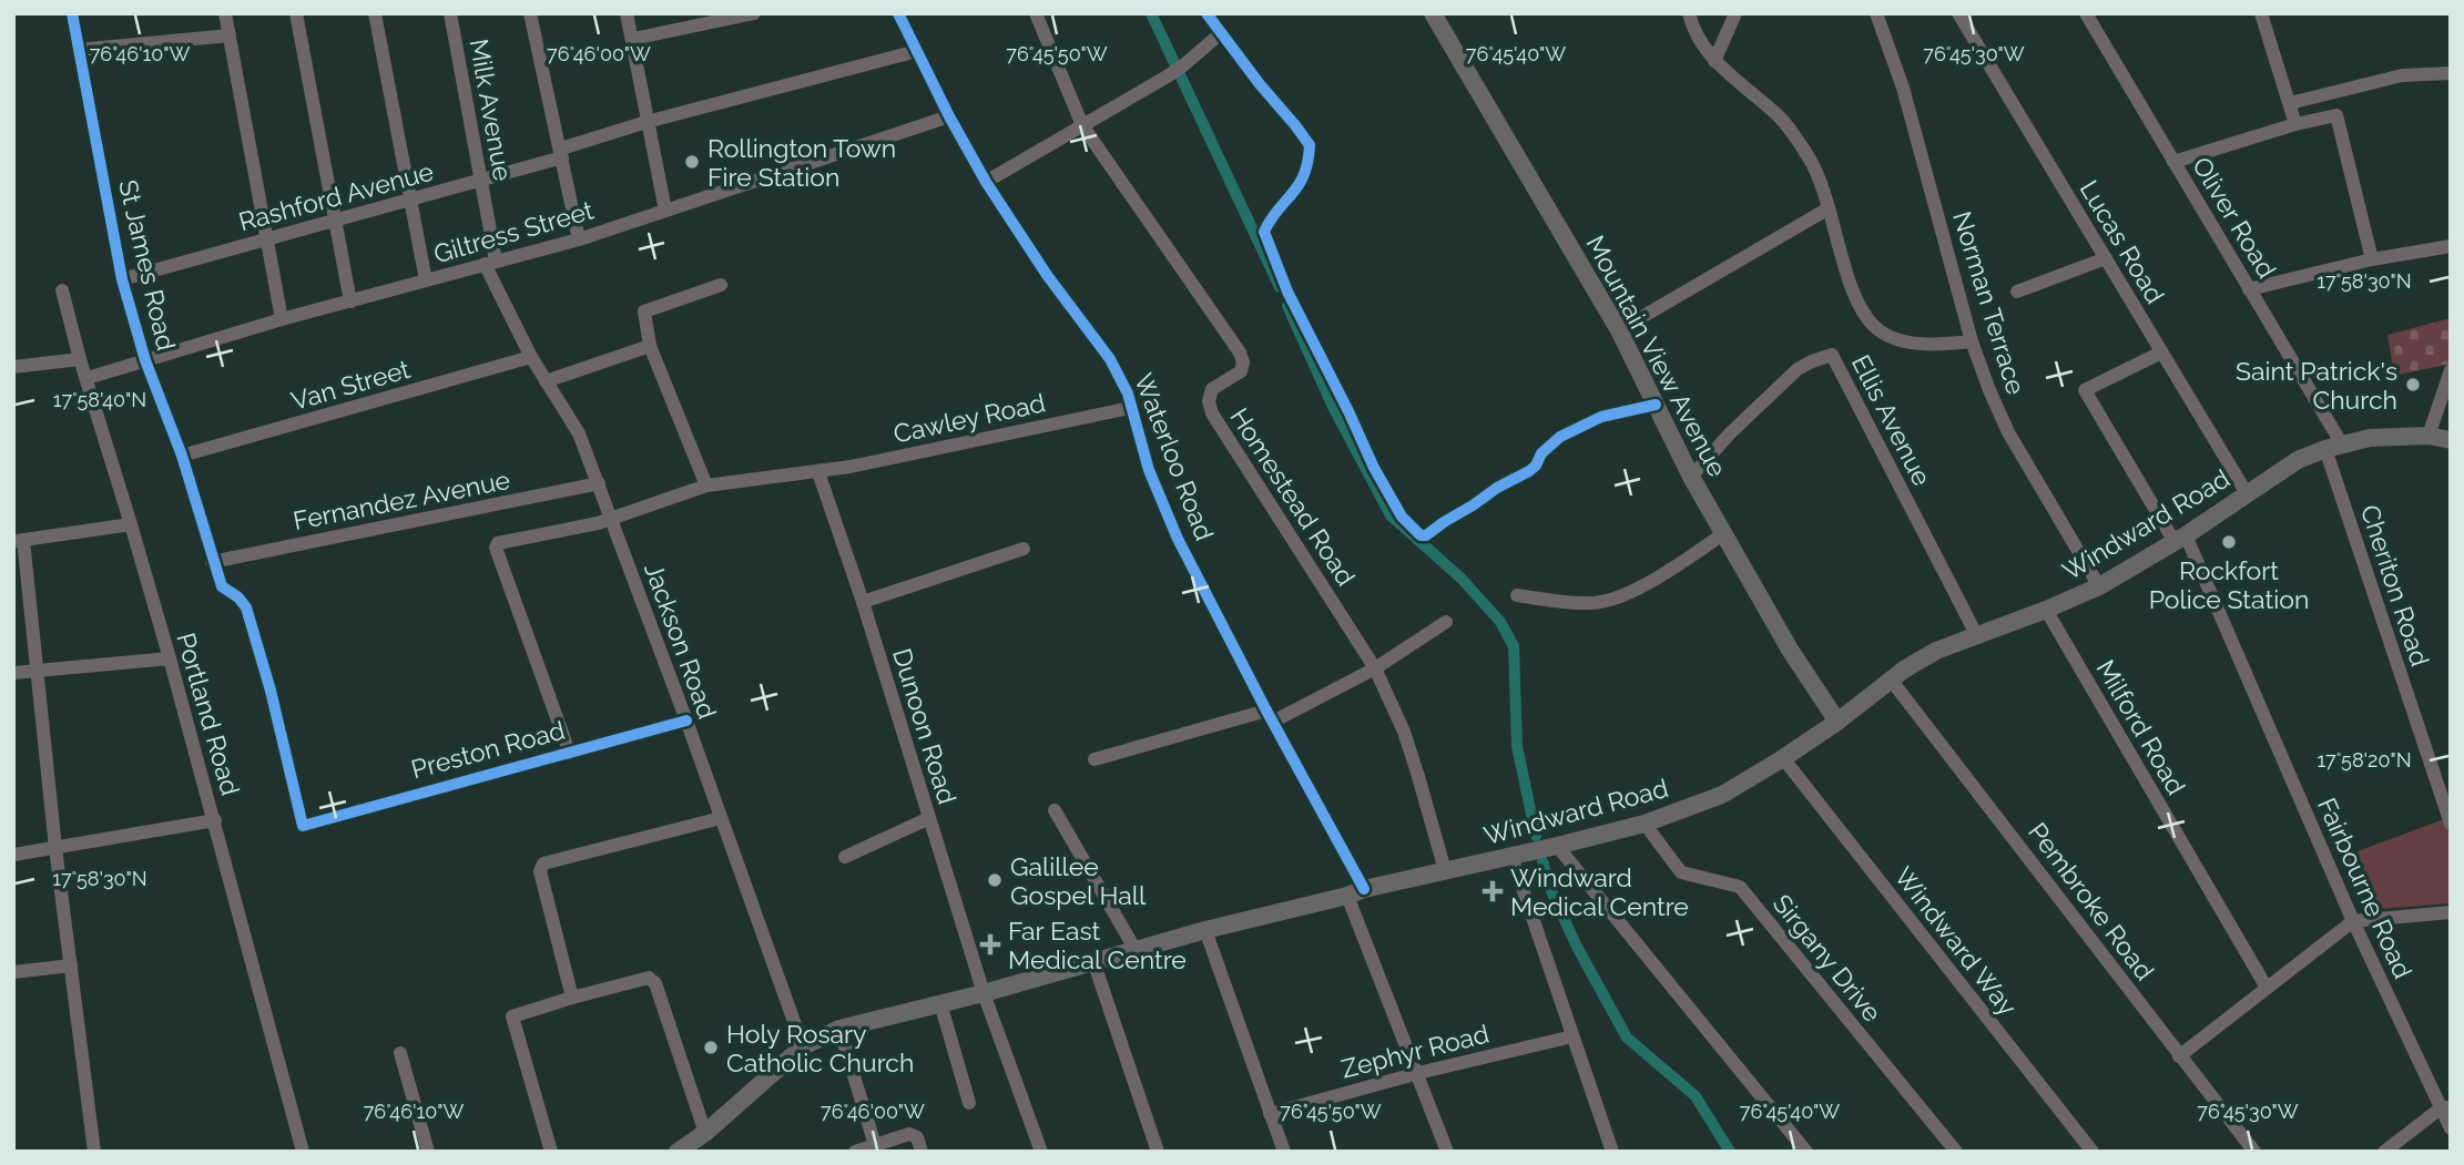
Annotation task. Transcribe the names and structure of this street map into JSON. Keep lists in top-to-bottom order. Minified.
{"streets":{"main road":["Mountain View Avenue","Windward Road"],"street":["Milk Avenue","Rashford Avenue","Oliver Road","Giltress Street","Lucas Road","St James Road","Norman Terrace","Van Street","Cawley Road","Ellis Avenue","Waterloo Road","Homestead Road","Fernandez Avenue","Cheriton Road","Jackson Road","Portland Road","Dunoon Road","Milford Road","Preston Road","Fairbourne Road","Pembroke Road","Windward Way","Sirgany Drive","Zephyr Road"]},"crossings":[["Milk Avenue","Rashford Avenue"],["Milk Avenue","Giltress Street"],["Milk Avenue","Jackson Road"],["Rashford Avenue","St James Road"],["Rashford Avenue","Waterloo Road"],["Oliver Road","Windward Road"],["Oliver Road","Cheriton Road"],["Giltress Street","St James Road"],["Giltress Street","Waterloo Road"],["Giltress Street","Jackson Road"],["Giltress Street","Portland Road"],["Lucas Road","Windward Road"],["Lucas Road","Fairbourne Road"],["St James Road","Van Street"],["St James Road","Fernandez Avenue"],["St James Road","Preston Road"],["Norman Terrace","Windward Road"],["Mountain View Avenue","Ellis Avenue"],["Mountain View Avenue","Windward Road"],["Van Street","Jackson Road"],["Cawley Road","Waterloo Road"],["Cawley Road","Jackson Road"],["Cawley Road","Dunoon Road"],["Cawley Road","Preston Road"],["Ellis Avenue","Windward Road"],["Waterloo Road","Windward Road"],["Waterloo Road","Zephyr Road"],["Homestead Road","Windward Road"],["Fernandez Avenue","Jackson Road"],["Windward Road","Cheriton Road"],["Windward Road","Jackson Road"],["Windward Road","Dunoon Road"],["Windward Road","Milford Road"],["Windward Road","Fairbourne Road"],["Windward Road","Pembroke Road"],["Windward Road","Windward Way"],["Windward Road","Sirgany Drive"],["Jackson Road","Preston Road"]],"places":{"other":["Rollington Town Fire Station","Saint Patrick's Church","Rockfort Police Station","Galillee Gospel Hall","Holy Rosary Catholic Church"],"health":["Windward Medical Centre","Far East Medical Centre"]},"coordinates":["76°46'10\"W","76°46'00\"W","76°45'50\"W","76°45'40\"W","76°45'30\"W","17°58'30\"N","17°58'40\"N","17°58'20\"N"]}
